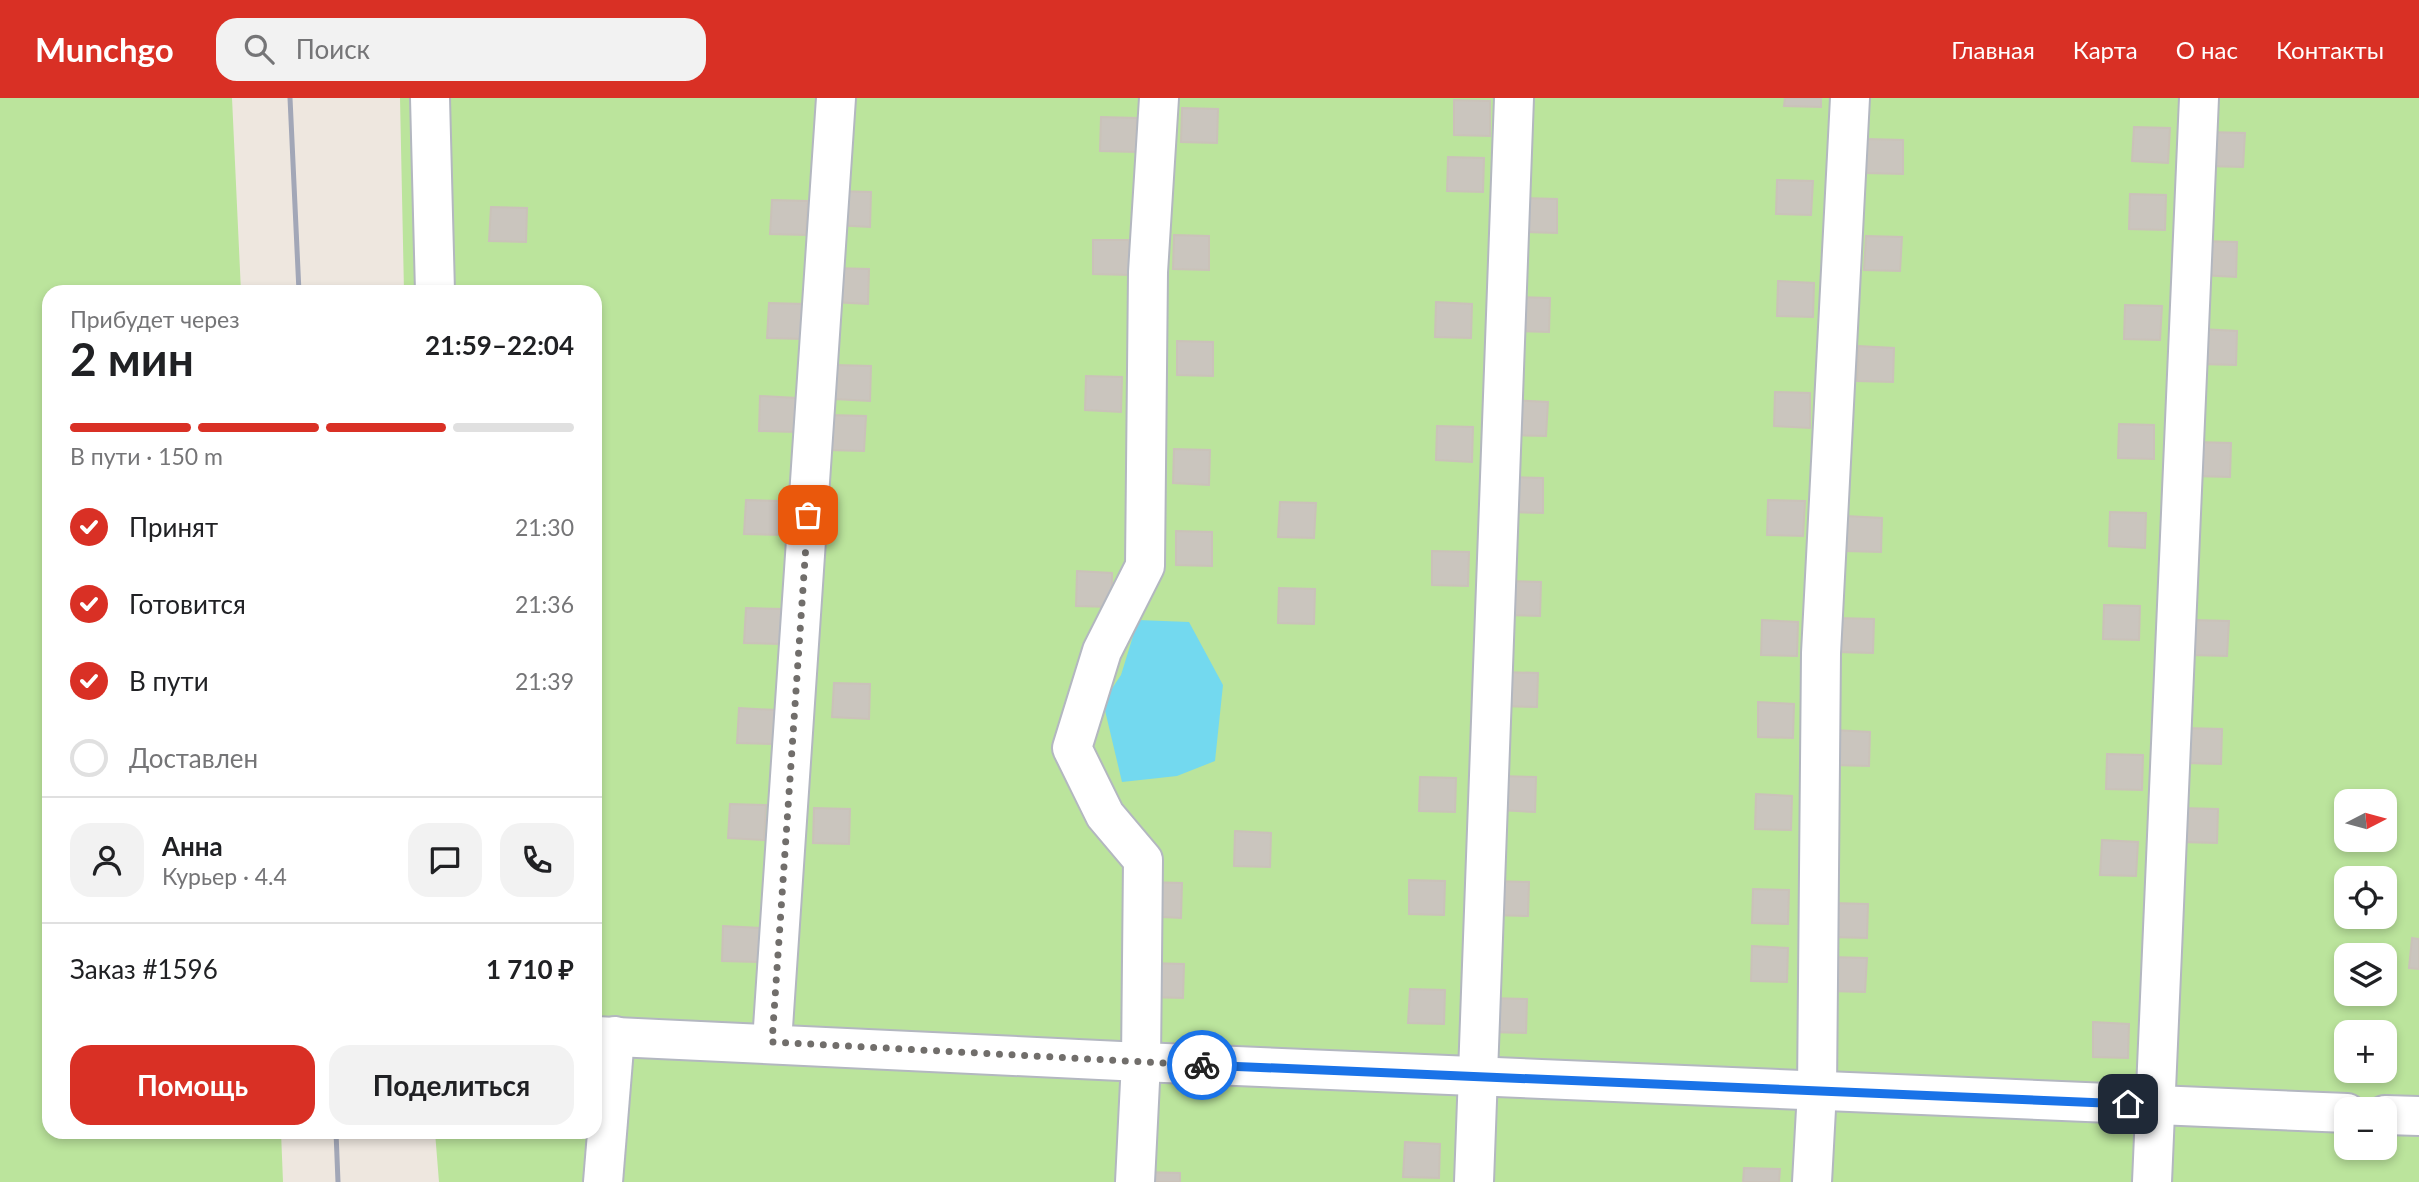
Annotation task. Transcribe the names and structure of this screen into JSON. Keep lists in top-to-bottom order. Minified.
{"north":"right","page":{"header":"Munchgo","search":"Поиск","nav":["Главная","Карта","О нас","Контакты"],"heading":["2 мин","Прибудет через","21:59–22:04"],"panel":["Анна","Курьер · 4.4","Заказ #1596","1 710 ₽"],"bar":"В пути · 150 m","list":[["Принят","21:30"],["Готовится","21:36"],["В пути","21:39"],"Доставлен"],"map_buttons":["+","−"],"buttons":["Помощь","Поделиться"]}}
